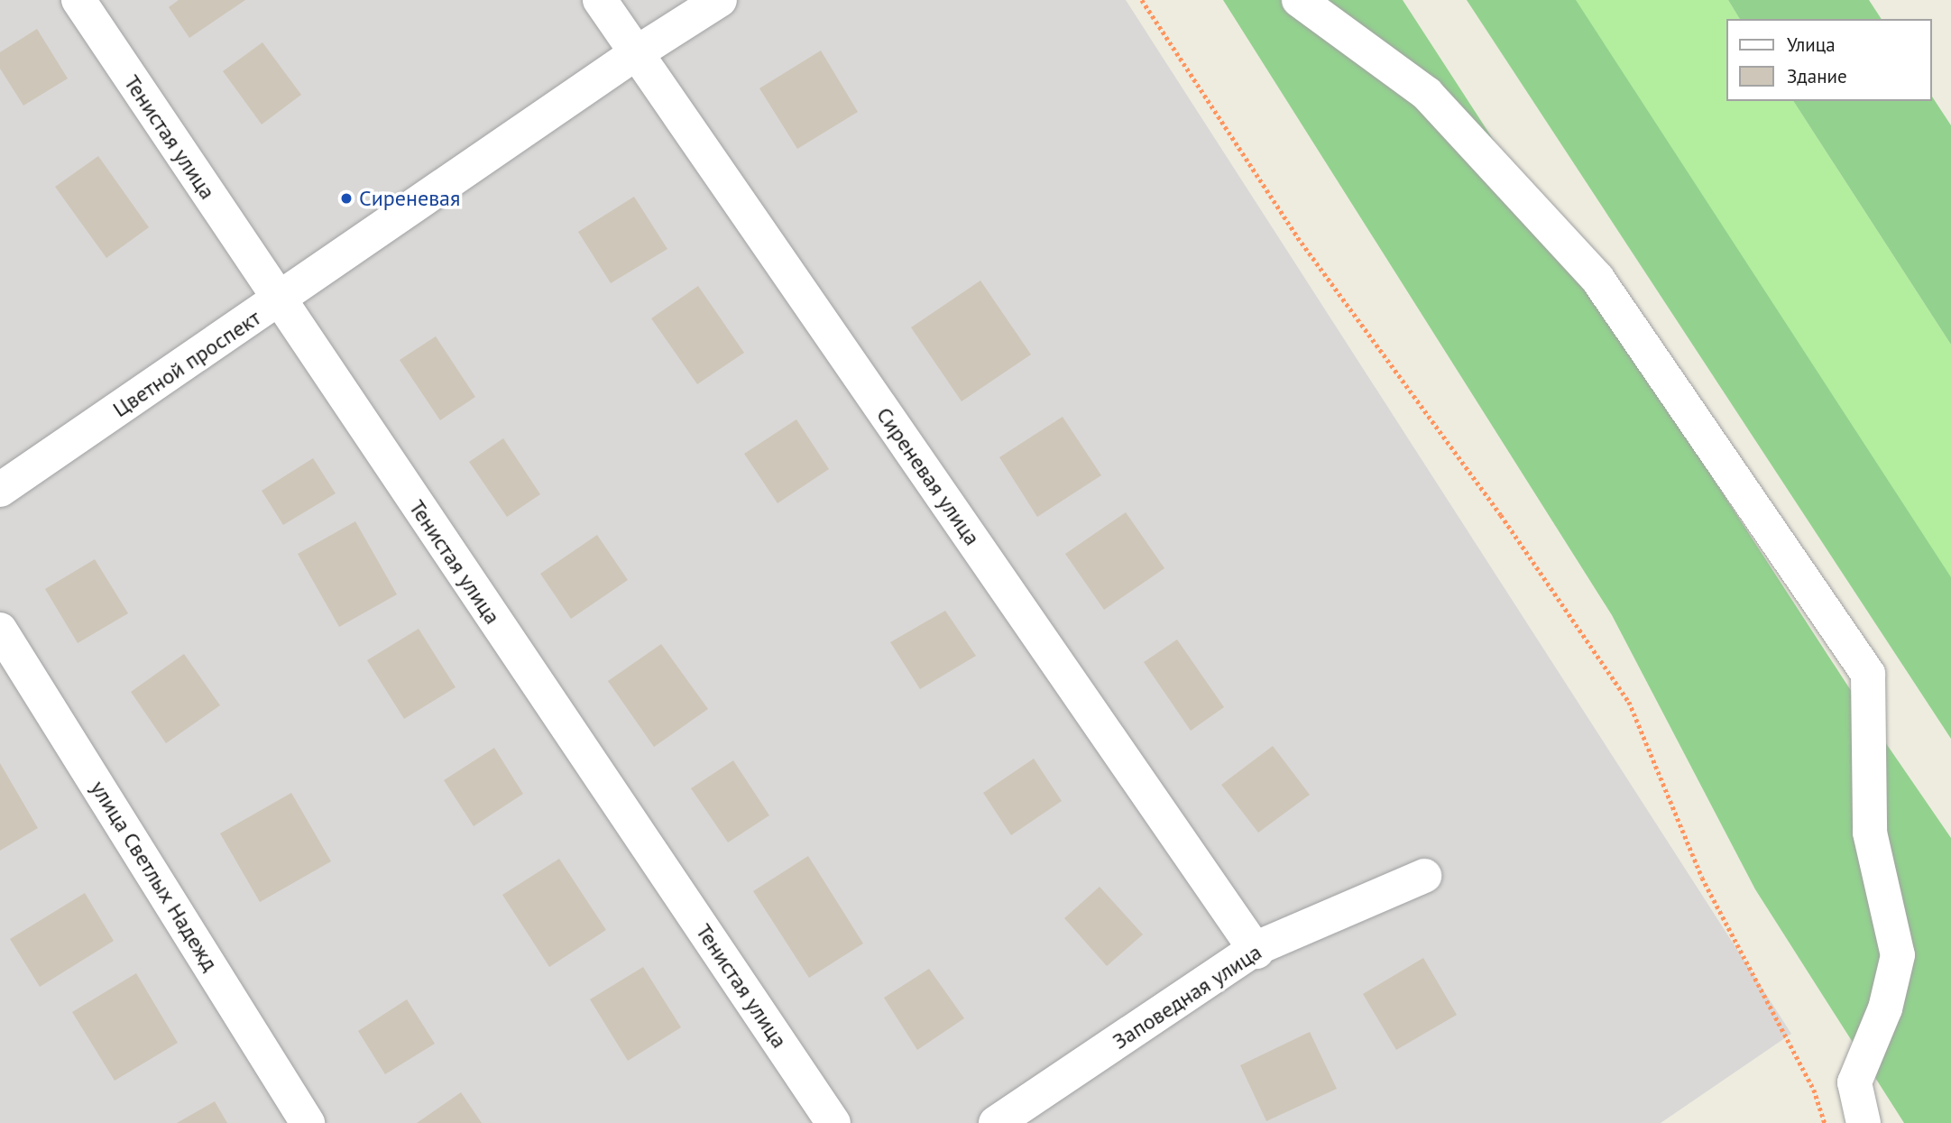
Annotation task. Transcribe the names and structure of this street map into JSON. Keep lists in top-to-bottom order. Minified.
{"streets":{"street":["Тенистая улица","Цветной проспект","Сиреневая улица","улица Светлых Надежд","Заповедная улица"]},"crossings":[["Тенистая улица","Цветной проспект"],["Цветной проспект","Сиреневая улица"],["Сиреневая улица","Заповедная улица"]],"places":["Сиреневая"],"legend":["Улица","Здание"]}
